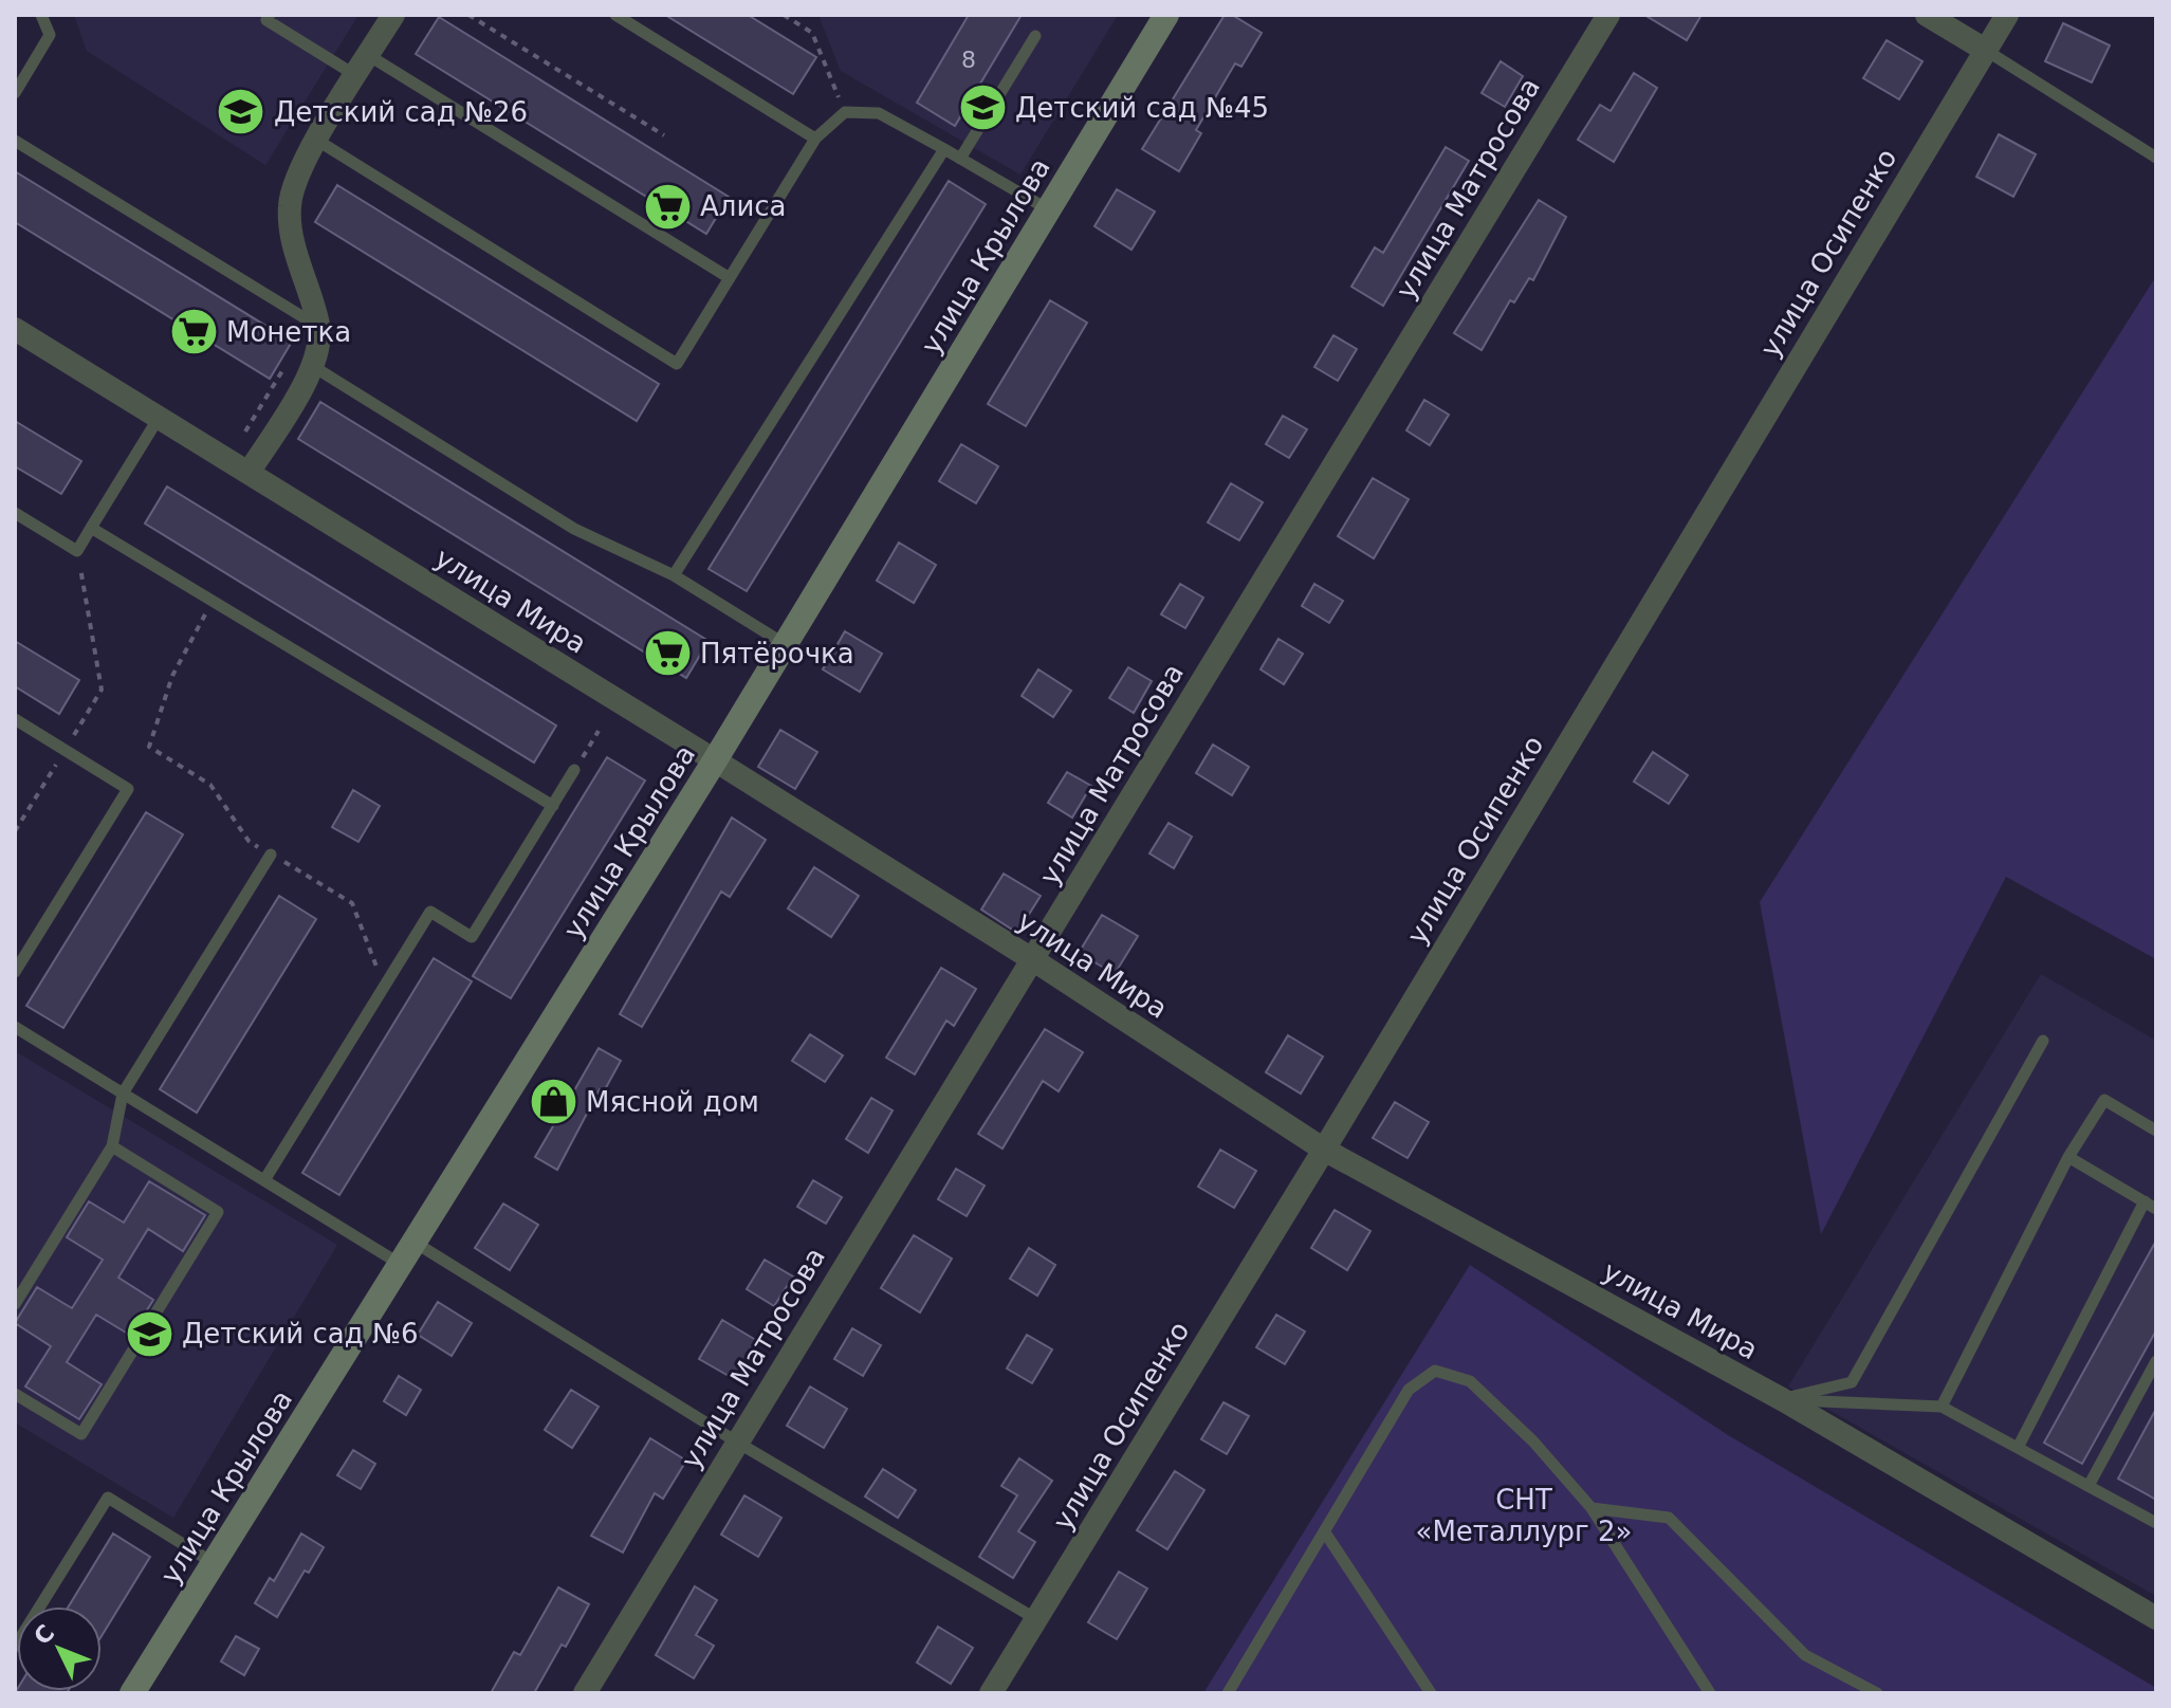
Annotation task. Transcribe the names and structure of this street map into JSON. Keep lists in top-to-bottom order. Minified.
{"streets":{"main road":["улица Крылова"],"street":["улица Матросова","улица Осипенко","улица Мира"]},"crossings":[["улица Матросова","улица Мира"],["улица Осипенко","улица Мира"],["улица Крылова","улица Мира"]],"parks":["СНТ «Металлург 2»"],"places":{"school or university":["Детский сад №45","Детский сад №26","Детский сад №6"],"supermarket":["Алиса","Монетка","Пятёрочка"],"shop":["Мясной дом"]},"house_numbers":["8"],"north":"top left"}
